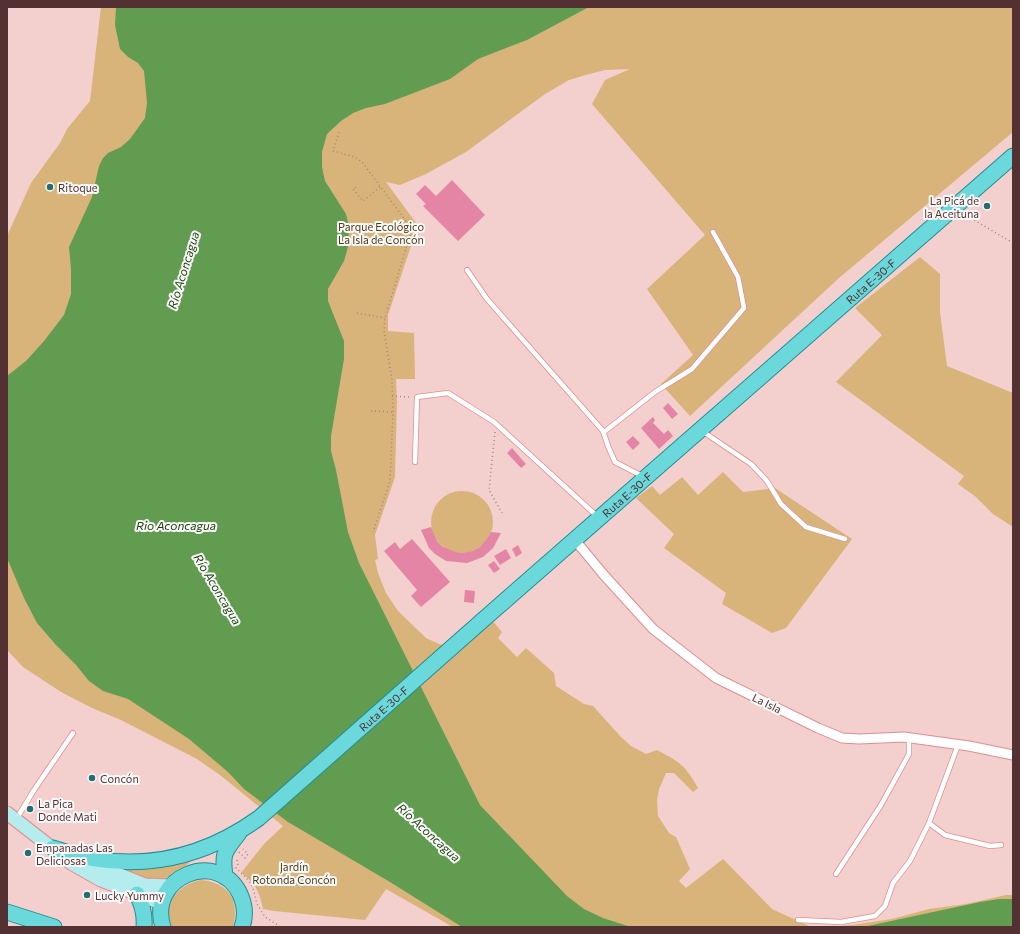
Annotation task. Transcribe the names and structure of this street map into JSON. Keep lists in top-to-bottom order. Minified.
{"streets":{"main road":["Ruta E-30-F"],"street":["La Isla"]},"crossings":[["Ruta E-30-F","La Isla"]],"water":["Río Aconcagua","Rio Aconcagua"],"parks":["Parque Ecológico La Isla de Concón","Jardín Rotonda Concón"],"places":["Ritoque","La Picá de la Aceituna","Concón","La Pica Donde Mati","Empanadas Las Deliciosas","Lucky Yummy"]}
